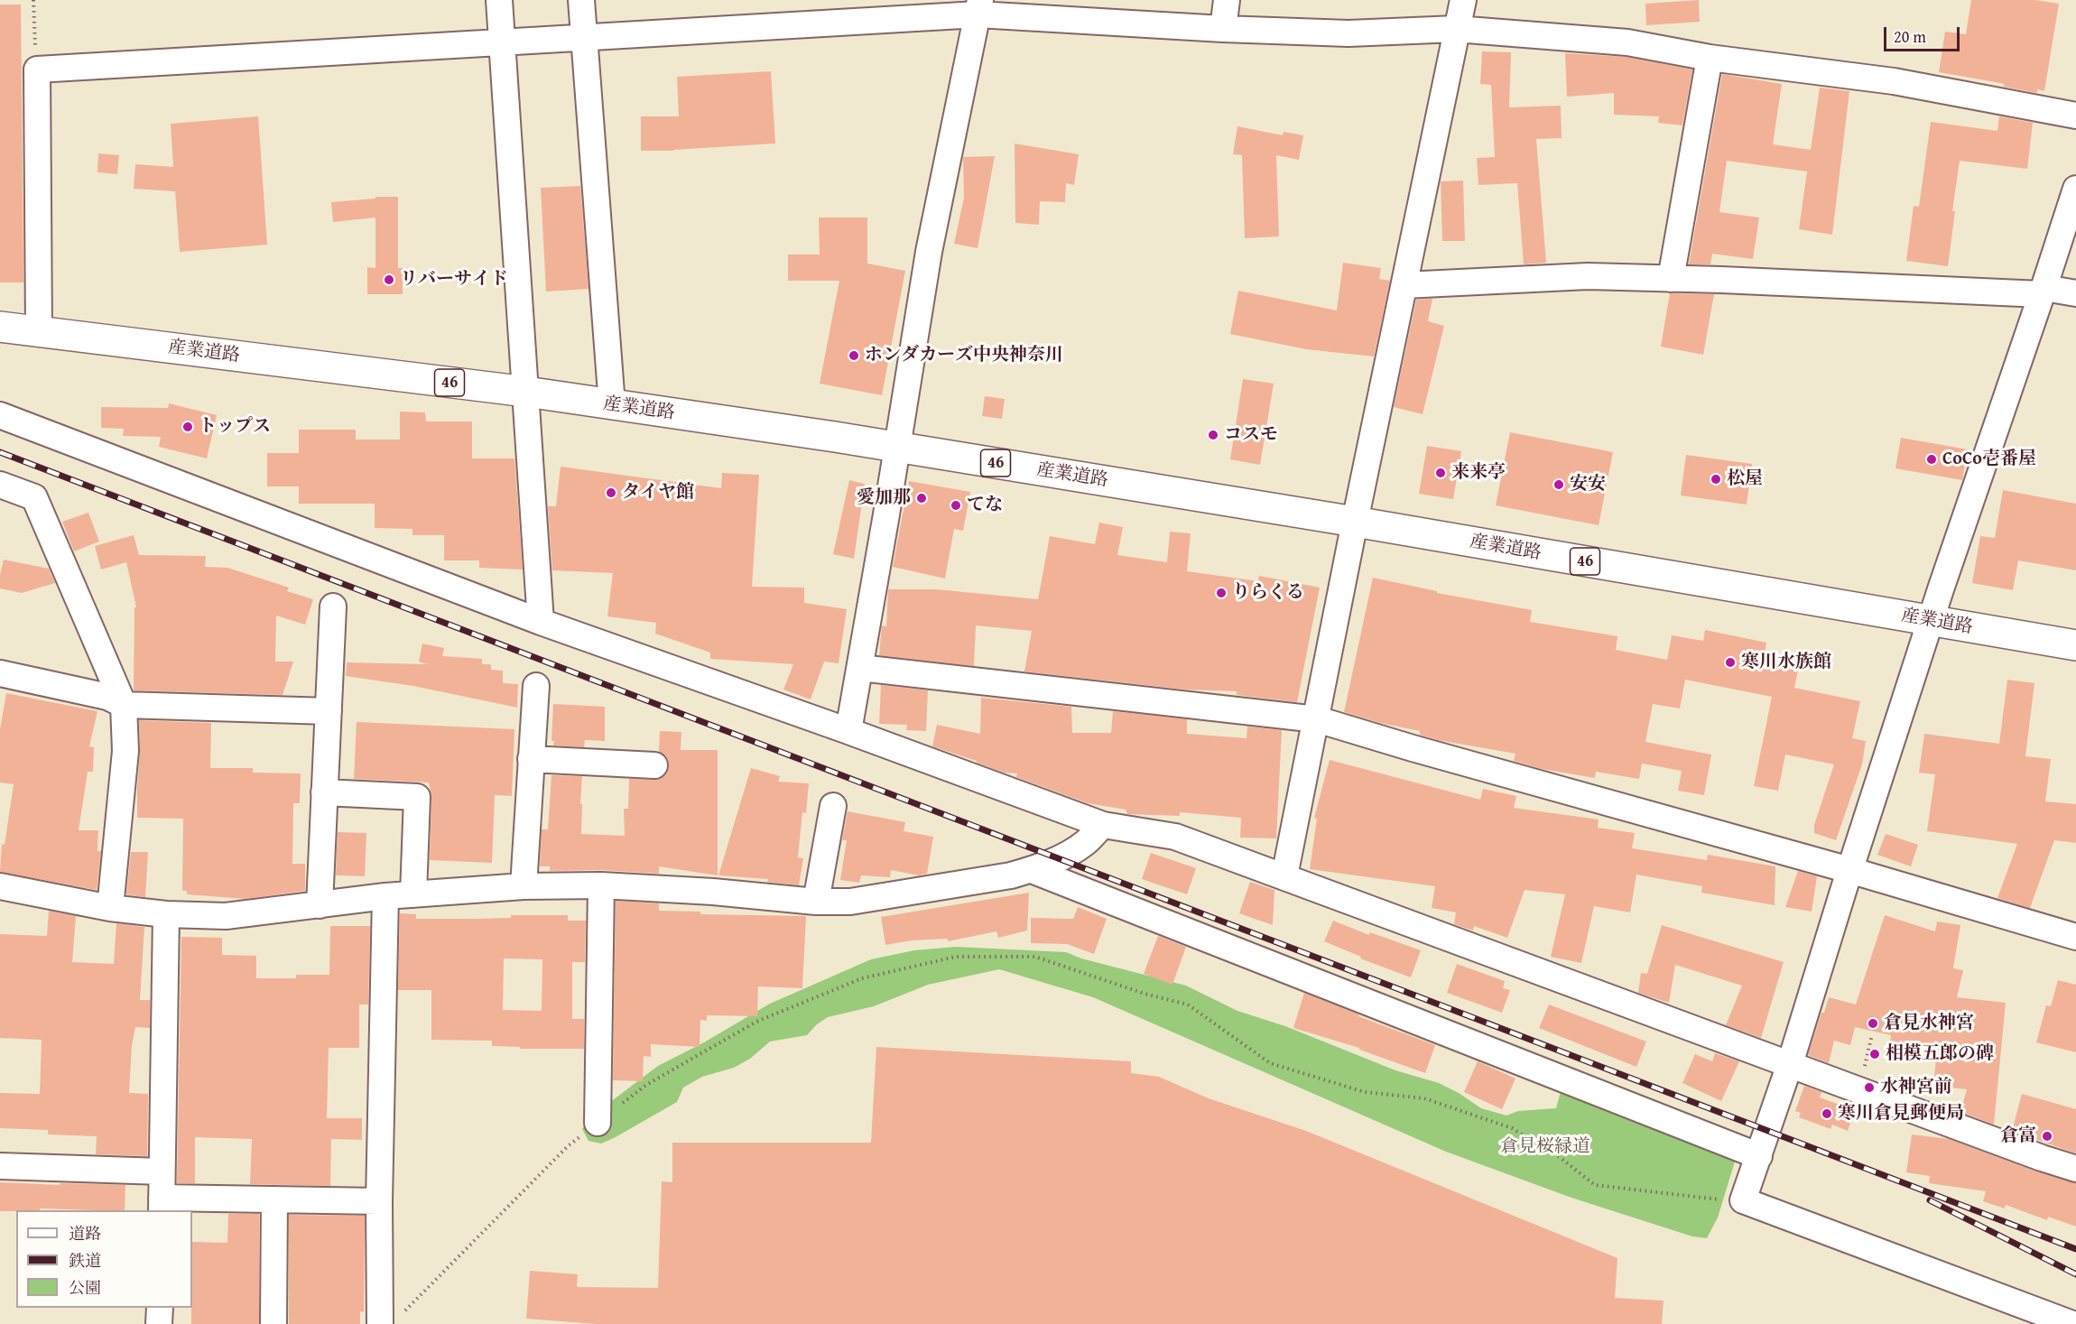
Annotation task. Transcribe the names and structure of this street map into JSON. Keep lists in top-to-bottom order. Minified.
{"streets":{"main road":["産業道路","46"]},"parks":["倉見桜緑道"],"places":["リバーサイド","ホンダカーズ中央神奈川","トップス","コスモ","CoCo壱番屋","来来亭","松屋","安安","タイヤ館","愛加那","てな","りらくる","寒川水族館","倉見水神宮","相模五郎の碑","水神宮前","寒川倉見郵便局","倉富"],"legend":["道路","鉄道","公園"],"scale_bar":"20 m"}
